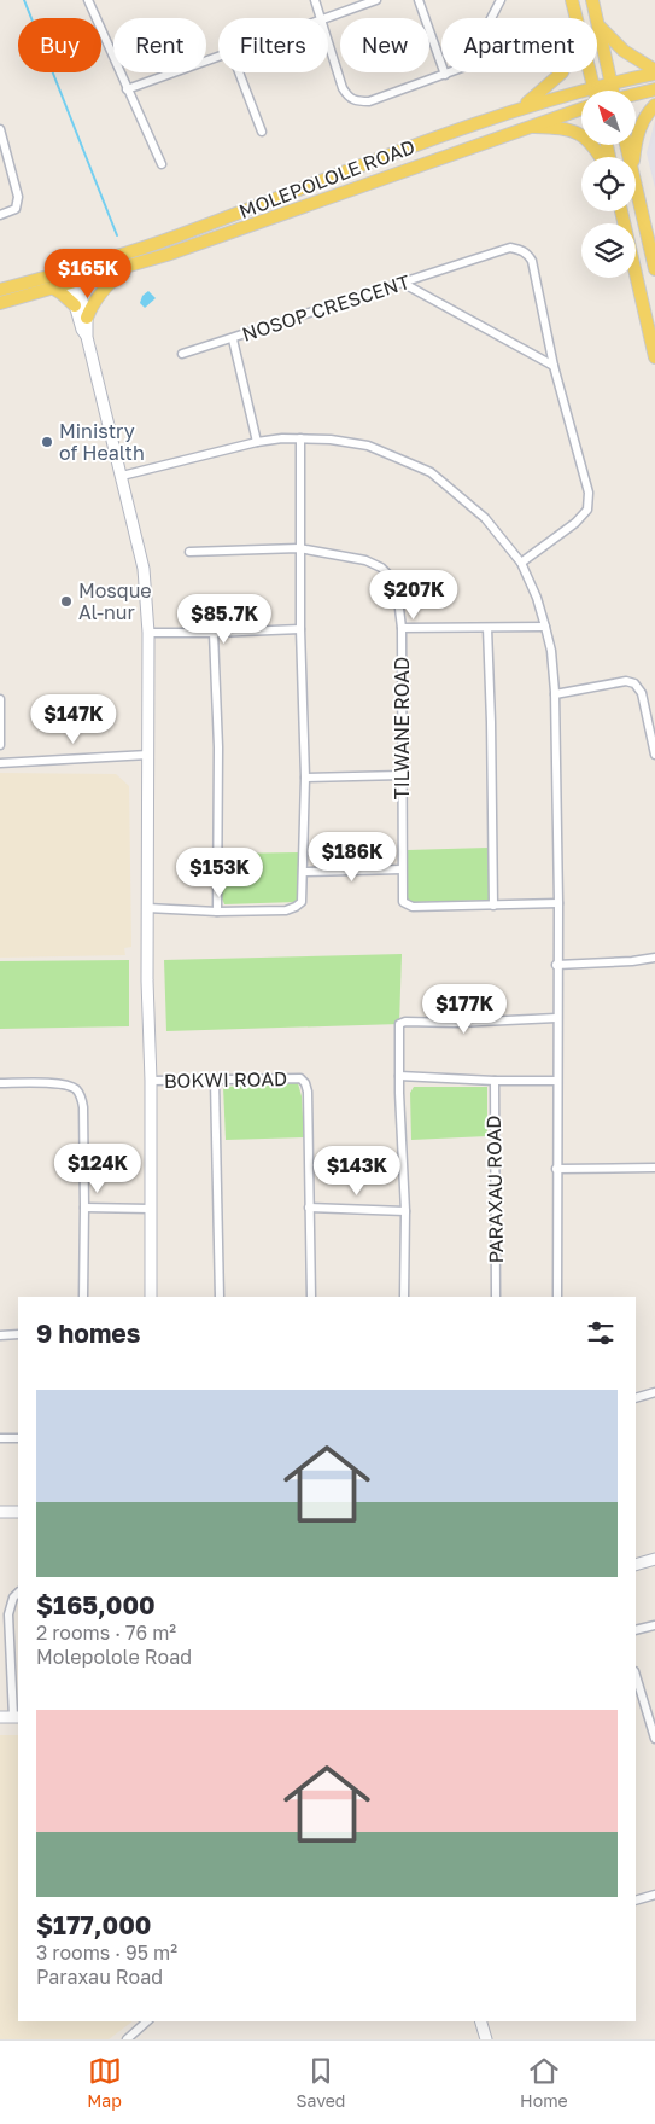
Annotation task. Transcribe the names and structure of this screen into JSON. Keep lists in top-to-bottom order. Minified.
{"streets":{"main road":["MOLEPOLOLE ROAD"],"street":["NOSOP CRESCENT","TILWANE ROAD","BOKWI ROAD","PARAXAU ROAD"]},"places":["Ministry of Health","Mosque Al-nur"],"north":"top left","page":{"chip":["Buy","Rent","Filters","New","Apartment"],"price":["$165K","$207K","$85.7K","$147K","$186K","$153K","$177K","$124K","$143K"],"heading":"9 homes","list":[{"name":"$165,000","note":"2 rooms · 76 m² · Molepolole Road"},{"name":"$177,000","note":"3 rooms · 95 m² · Paraxau Road"}],"tabs":["Map","Saved","Home"]}}
